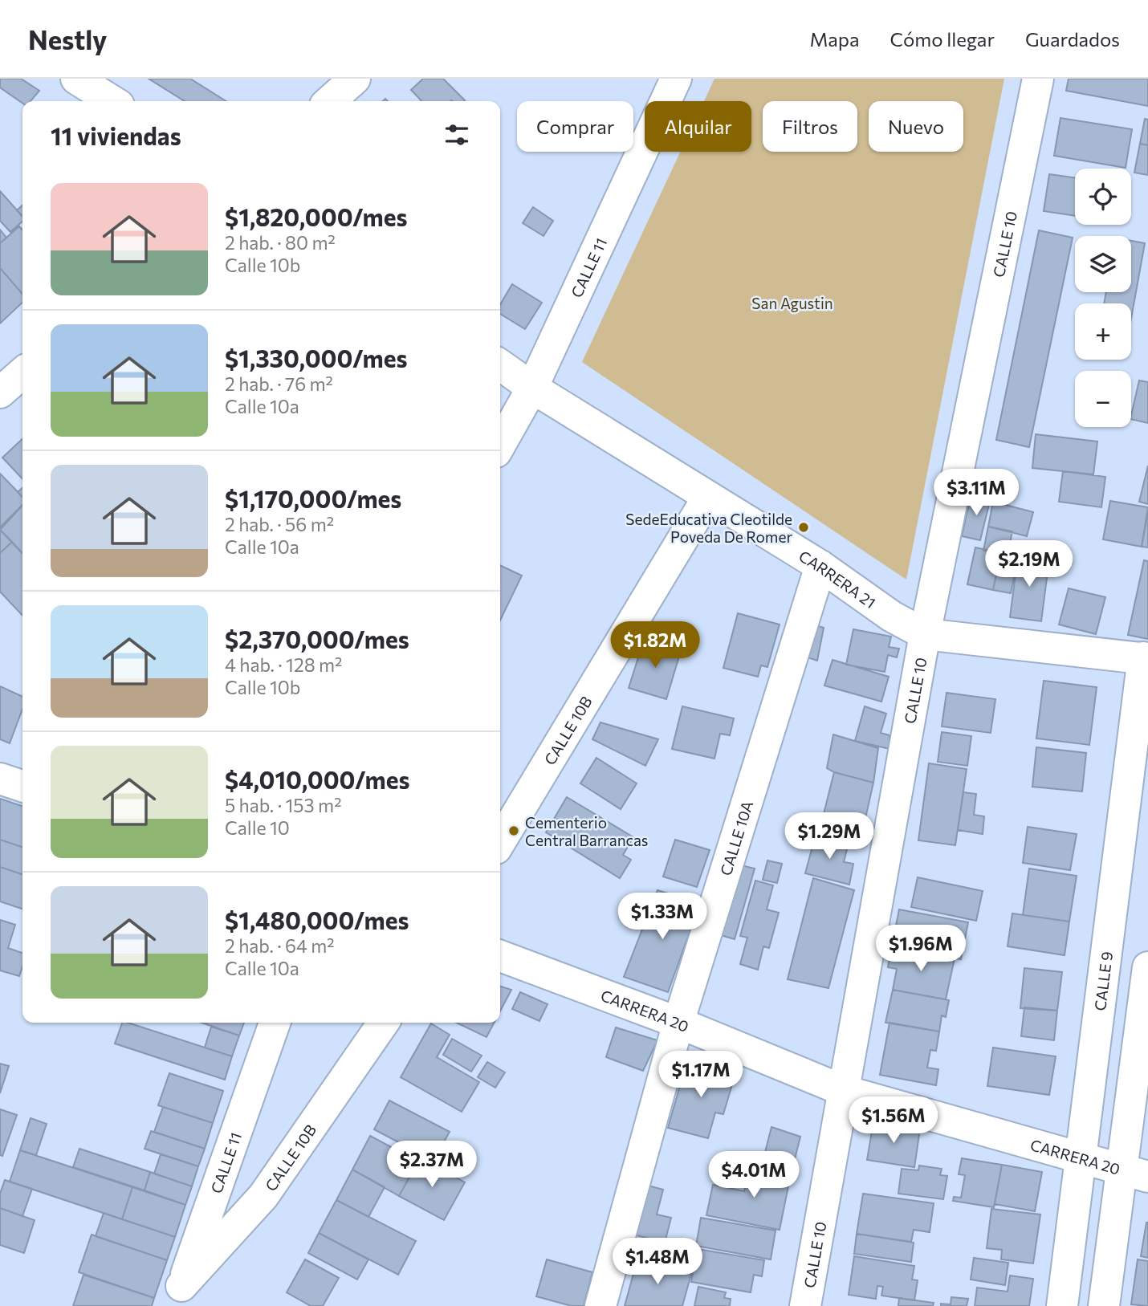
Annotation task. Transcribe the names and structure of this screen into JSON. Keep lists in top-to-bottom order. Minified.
{"streets":{"main road":["CALLE 10","CALLE 11","CARRERA 21","CALLE 10B","CALLE 10A","CALLE 9","CARRERA 20"]},"crossings":[["CALLE 10","CARRERA 21"],["CALLE 10","CARRERA 20"],["CALLE 11","CARRERA 21"],["CALLE 11","CALLE 10B"],["CARRERA 21","CALLE 10B"],["CARRERA 21","CALLE 10A"],["CARRERA 21","CALLE 9"],["CALLE 10A","CARRERA 20"],["CALLE 9","CARRERA 20"]],"parks":["San Agustin"],"places":["SedeEducativa Cleotilde Poveda De Romer","Cementerio Central Barrancas"],"page":{"header":"Nestly","nav":["Mapa","Cómo llegar","Guardados"],"chip":["Comprar","Alquilar","Filtros","Nuevo"],"heading":"11 viviendas","map_buttons":["+","−"],"list":[{"name":"$1,820,000/mes","note":"2 hab. · 80 m² · Calle 10b"},{"name":"$1,330,000/mes","note":"2 hab. · 76 m² · Calle 10a"},{"name":"$1,170,000/mes","note":"2 hab. · 56 m² · Calle 10a"},{"name":"$2,370,000/mes","note":"4 hab. · 128 m² · Calle 10b"},{"name":"$4,010,000/mes","note":"5 hab. · 153 m² · Calle 10"},{"name":"$1,480,000/mes","note":"2 hab. · 64 m² · Calle 10a"}],"price":["$3.11M","$2.19M","$1.82M","$1.29M","$1.33M","$1.96M","$1.17M","$1.56M","$2.37M","$4.01M","$1.48M"]}}
